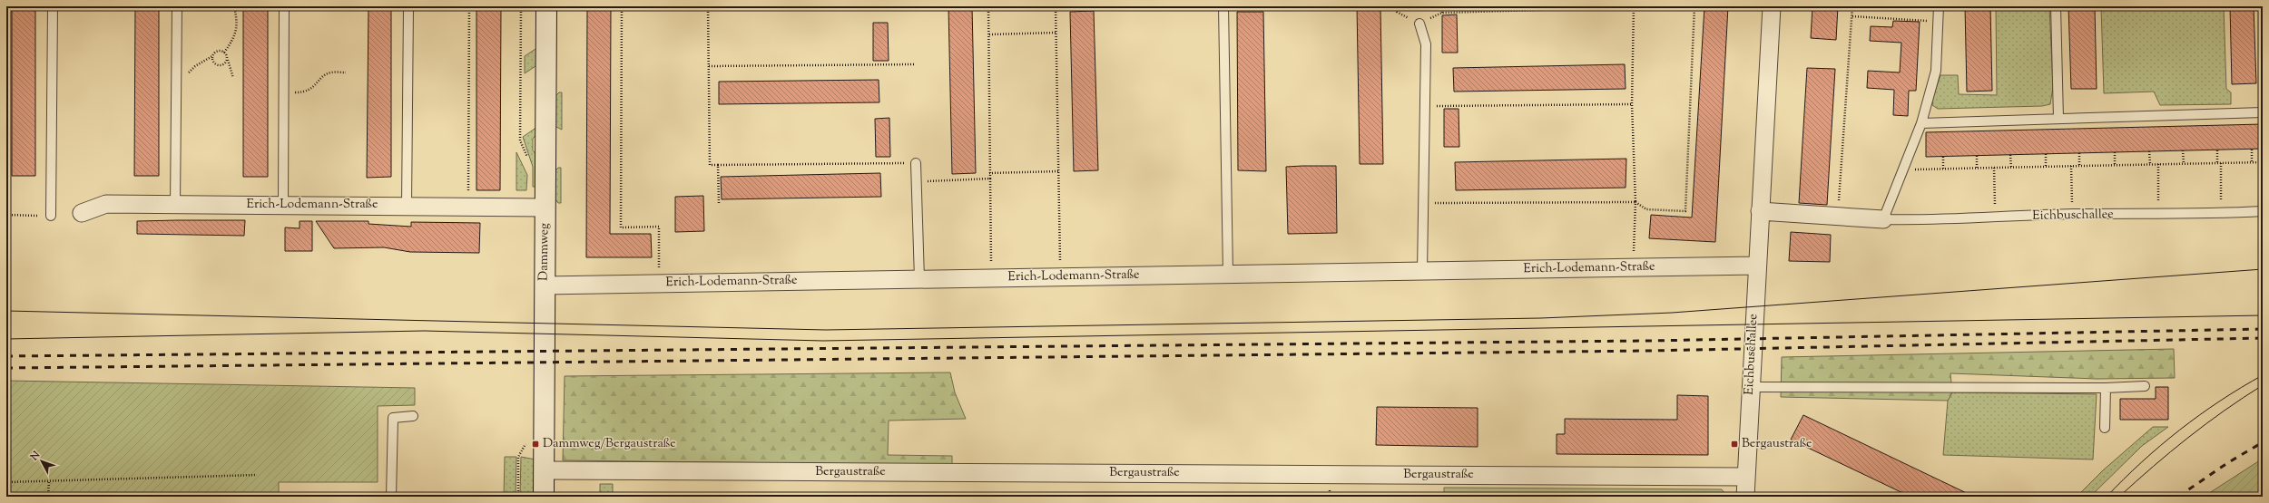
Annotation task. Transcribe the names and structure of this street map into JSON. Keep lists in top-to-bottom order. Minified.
{"streets":{"street":["Erich-Lodemann-Straße","Eichbuschallee","Dammweg","Bergaustraße"]},"crossings":[["Erich-Lodemann-Straße","Eichbuschallee"],["Erich-Lodemann-Straße","Dammweg"],["Eichbuschallee","Bergaustraße"],["Dammweg","Bergaustraße"]],"places":{"transit":["Dammweg/Bergaustraße","Bergaustraße"]},"north":"top left"}
